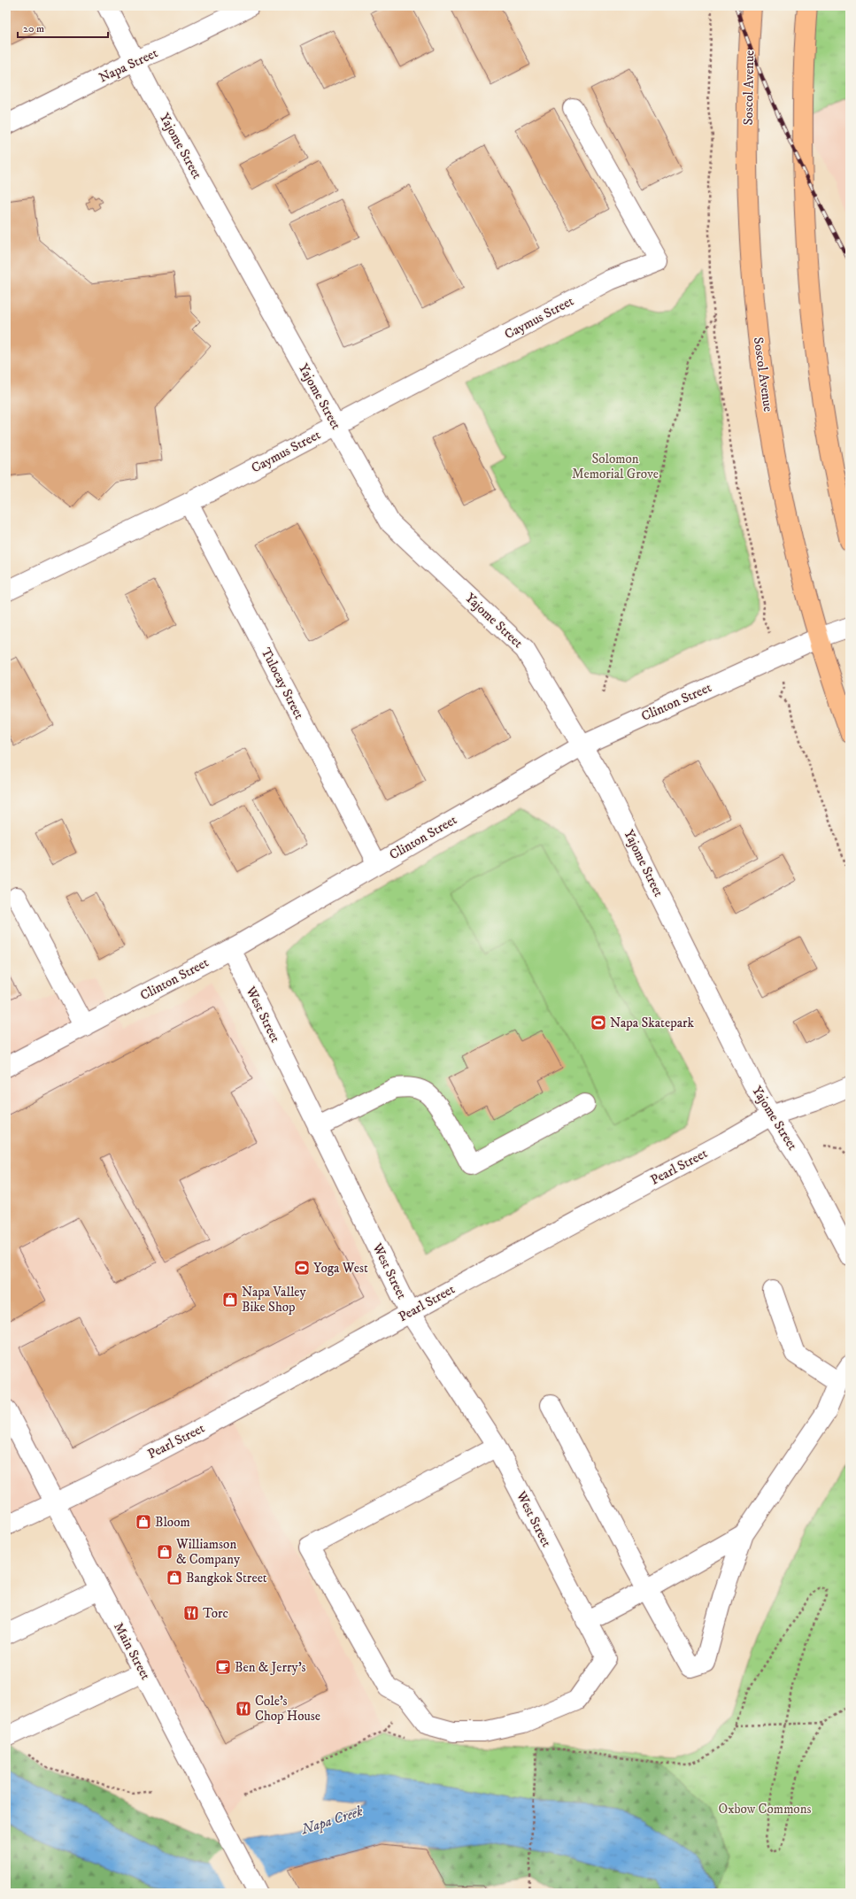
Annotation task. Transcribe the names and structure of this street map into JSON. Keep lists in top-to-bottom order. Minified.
{"streets":{"main road":["Soscol Avenue"],"street":["Napa Street","Yajome Street","Caymus Street","Tulocay Street","Clinton Street","West Street","Pearl Street","Main Street"]},"crossings":[["Napa Street","Yajome Street"],["Soscol Avenue","Clinton Street"],["Yajome Street","Caymus Street"],["Yajome Street","Clinton Street"],["Yajome Street","Pearl Street"],["Caymus Street","Tulocay Street"],["Tulocay Street","Clinton Street"],["Clinton Street","West Street"],["West Street","Pearl Street"],["Pearl Street","Main Street"]],"water":["Napa Creek"],"parks":["Solomon Memorial Grove","Oxbow Commons"],"places":{"sports":["Napa Skatepark","Yoga West"],"shop":["Napa Valley Bike Shop","Bloom","Williamson & Company","Bangkok Street"],"restaurant":["Torc","Cole's Chop House"],"cafe":["Ben & Jerry's"]},"scale_bar":"20 m"}
